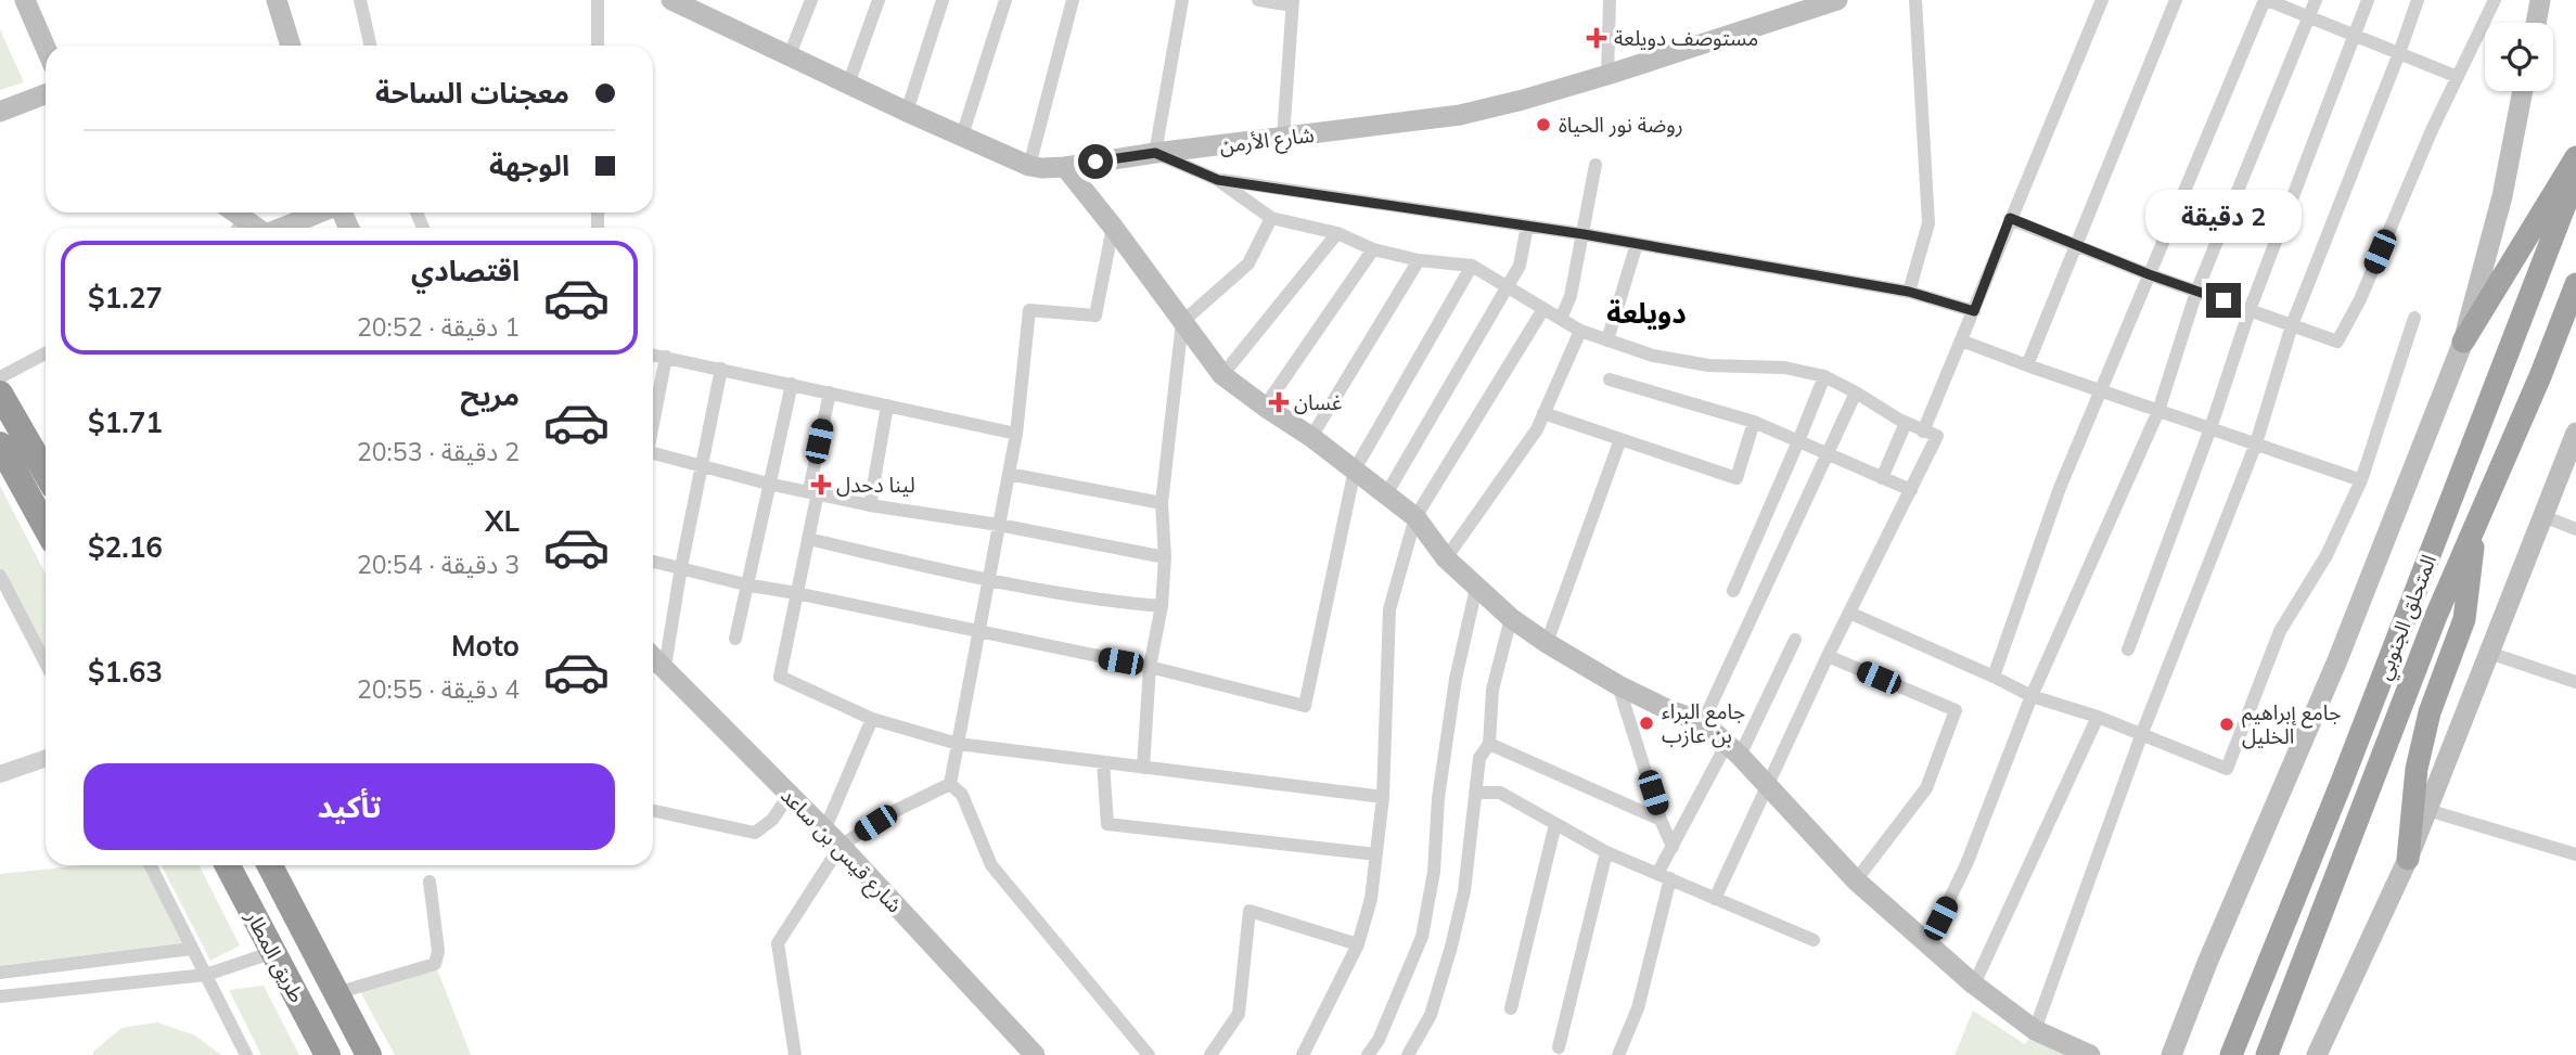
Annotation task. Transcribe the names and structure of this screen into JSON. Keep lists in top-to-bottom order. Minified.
{"streets":{"highway":["المتحلق الجنوبي","طريق المطار"],"main road":["شارع الأرمن","شارع قيس بن ساعد"]},"districts":["دويلعة"],"places":{"health":["مستوصف دويلعة","غسان","لينا دحدل"],"other":["روضة نور الحياة","جامع البراء بن عازب","جامع إبراهيم الخليل"]},"page":{"banner":["معجنات الساحة","الوجهة"],"bubble":"2 دقيقة","list":[{"name":"اقتصادي","note":"1 دقيقة · 20:52","value":"$1.27"},{"name":"مريح","note":"2 دقيقة · 20:53","value":"$1.71"},{"name":"XL","note":"3 دقيقة · 20:54","value":"$2.16"},{"name":"Moto","note":"4 دقيقة · 20:55","value":"$1.63"}],"buttons":"تأكيد"}}
